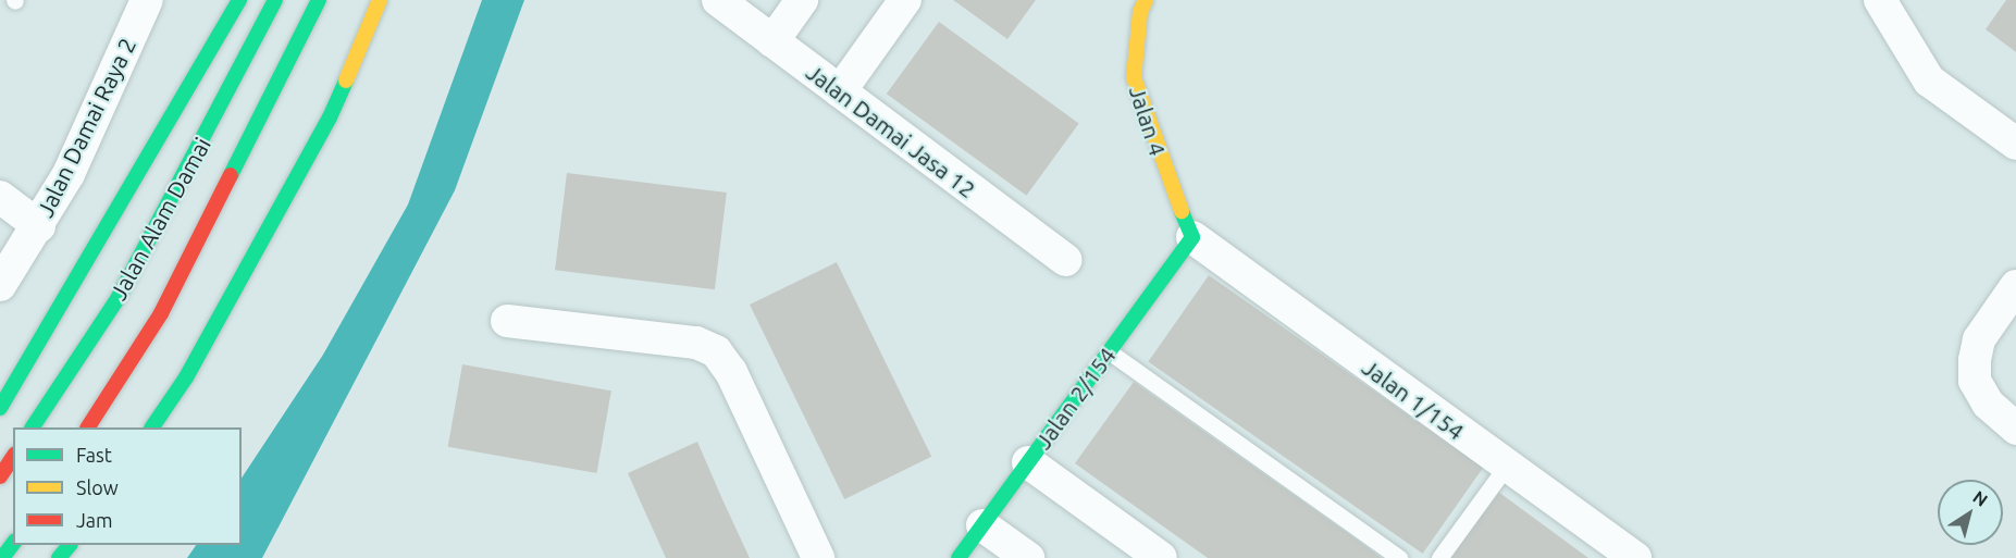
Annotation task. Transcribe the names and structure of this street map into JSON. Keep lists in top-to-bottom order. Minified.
{"streets":{"main road":["Jalan 4","Jalan Alam Damai","Jalan 2/154"],"street":["Jalan Damai Raya 2","Jalan Damai Jasa 12","Jalan 1/154"]},"crossings":[["Jalan 4","Jalan 2/154"],["Jalan 4","Jalan 1/154"],["Jalan 2/154","Jalan 1/154"]],"legend":["Fast","Slow","Jam"],"north":"top right"}
